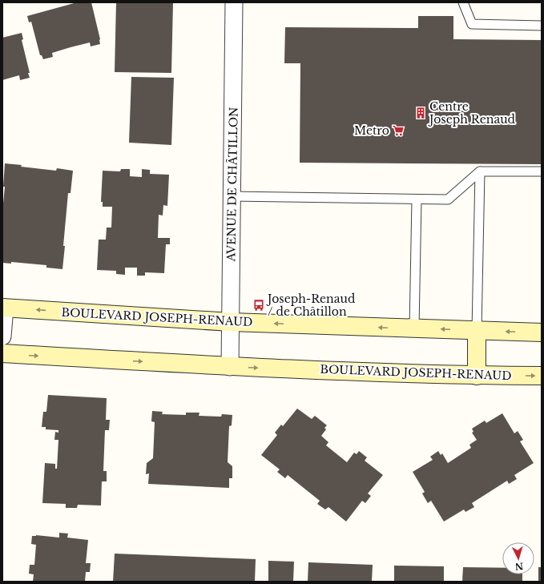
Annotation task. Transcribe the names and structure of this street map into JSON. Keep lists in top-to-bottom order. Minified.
{"streets":{"street":["AVENUE DE CHÂTILLON","BOULEVARD JOSEPH-RENAUD"]},"crossings":[["AVENUE DE CHÂTILLON","BOULEVARD JOSEPH-RENAUD"]],"places":{"building":["Centre Joseph Renaud"],"supermarket":["Metro"],"bus stop":["Joseph-Renaud / de Châtillon"]},"north":"bottom"}
